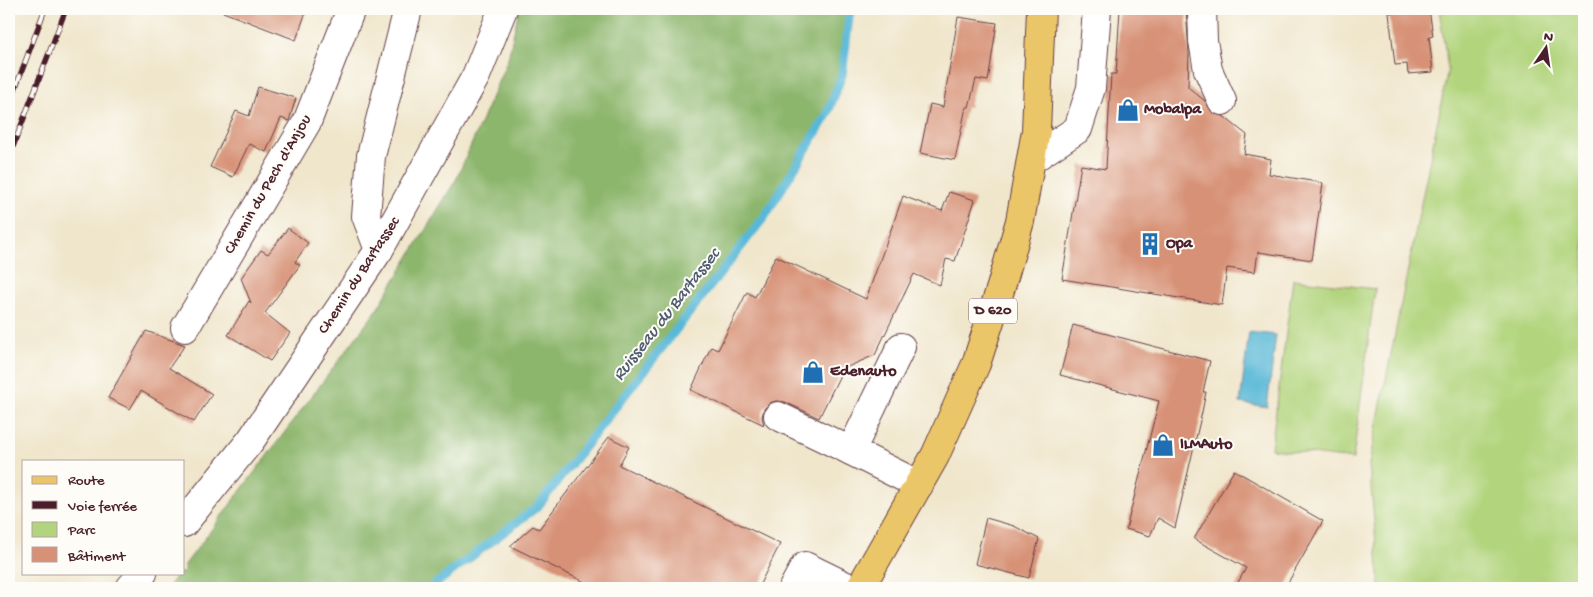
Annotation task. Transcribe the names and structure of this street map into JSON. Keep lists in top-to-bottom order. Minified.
{"streets":{"main road":["D 620"],"street":["Chemin du Pech d'Anjou","Chemin du Bartassec"]},"water":["Ruisseau du Bartassec"],"places":{"shop":["Mobalpa","Edenauto","ILMAuto"],"building":["Opa"]},"legend":["Route","Voie ferrée","Parc","Bâtiment"],"north":"top"}
